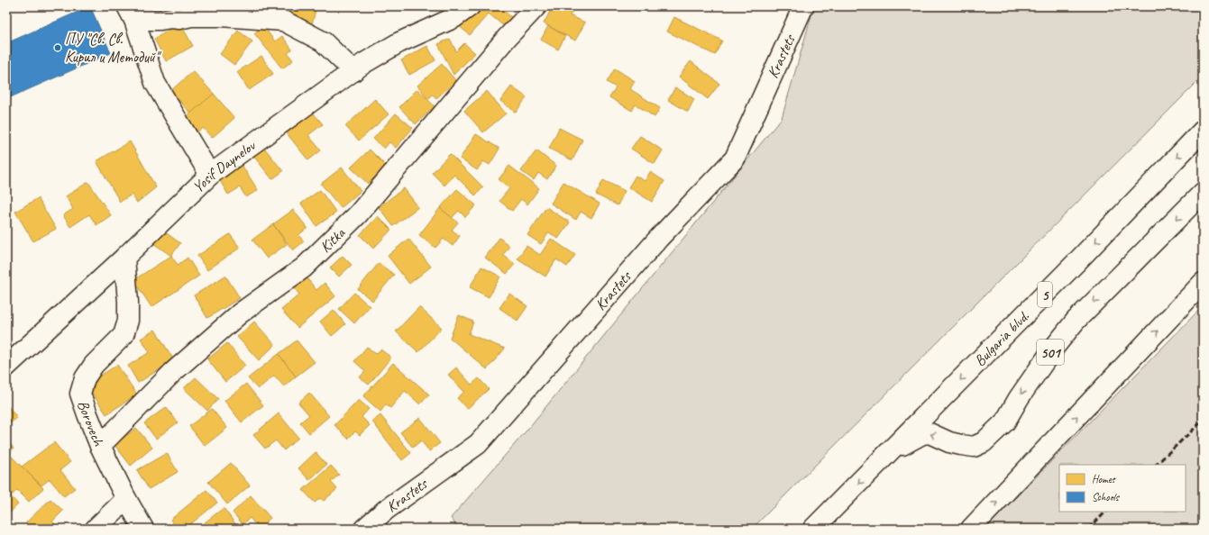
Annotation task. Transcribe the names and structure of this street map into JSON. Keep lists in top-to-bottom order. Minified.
{"streets":{"main road":["Krastets","Yosif Daynelov","Kitka","5","Bulgaria blvd.","501","Borovech"]},"crossings":[["Yosif Daynelov","Borovech"],["Kitka","Borovech"],["Bulgaria blvd.","501"]],"places":["ПУ \"Св. Св. Кирил и Методий\""],"legend":["Homes","Schools"]}
